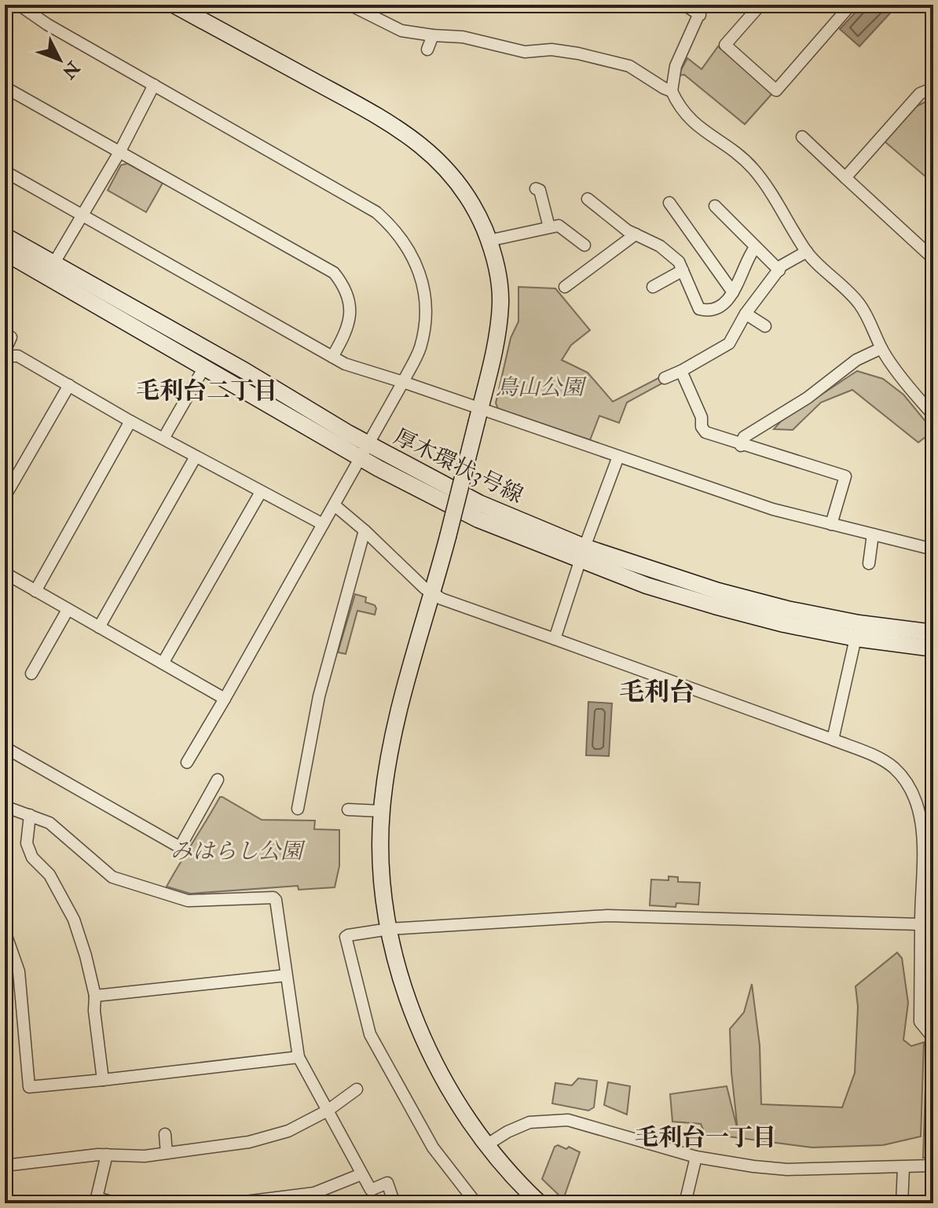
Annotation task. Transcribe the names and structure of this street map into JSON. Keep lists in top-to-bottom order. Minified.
{"streets":{"street":["厚木環状3号線"]},"districts":["毛利台二丁目","毛利台","毛利台一丁目"],"parks":["鳥山公園","みはらし公園"],"north":"bottom right"}
